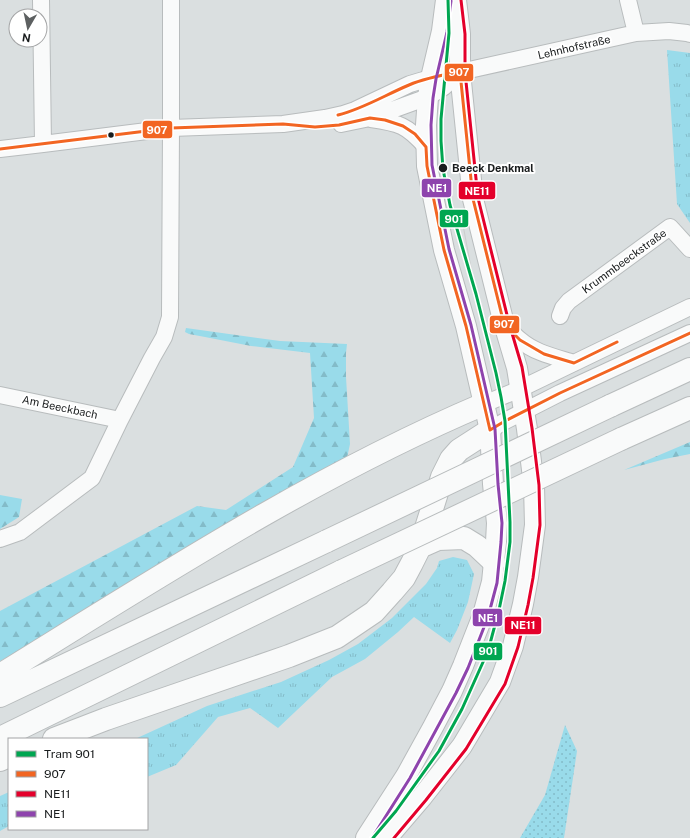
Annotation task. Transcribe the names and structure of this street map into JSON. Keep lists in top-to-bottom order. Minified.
{"streets":{"street":["Lehnhofstraße","Krummbeeckstraße","Am Beeckbach"]},"places":["Beeck Denkmal"],"lines":["tram line 901","transit line NE11","transit line NE1","transit line 907"],"legend":["Tram 901","907","NE11","NE1"],"north":"bottom"}
